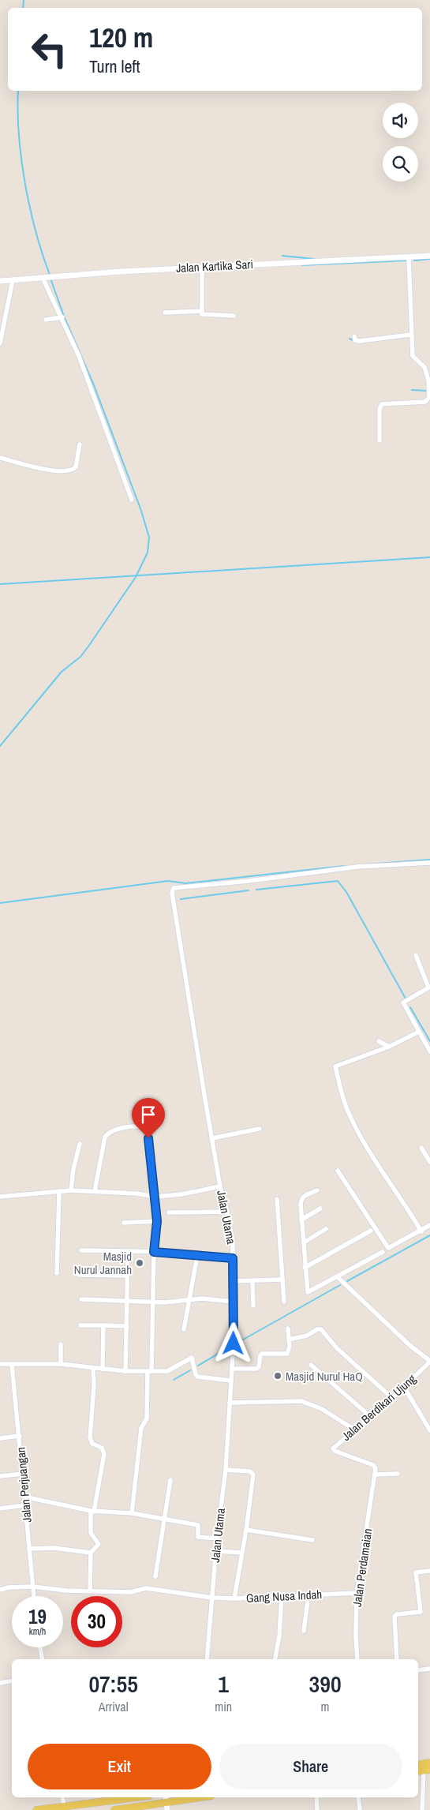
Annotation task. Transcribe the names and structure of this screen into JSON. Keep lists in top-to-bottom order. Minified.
{"streets":{"street":["Jalan Kartika Sari","Jalan Utama","Jalan Berdikari Ujung","Jalan Perjuangan","Jalan Perdamaian","Gang Nusa Indah"]},"crossings":[["Jalan Utama","Gang Nusa Indah"],["Jalan Berdikari Ujung","Jalan Perdamaian"],["Jalan Perjuangan","Gang Nusa Indah"],["Jalan Perdamaian","Gang Nusa Indah"]],"places":["Masjid Nurul Jannah","Masjid Nurul HaQ"],"page":{"turn":["120 m","Turn left"],"speed":"19 km/h","limit":"30","eta":["07:55","Arrival","1","min","390","m"],"buttons":["Exit","Share"]}}
